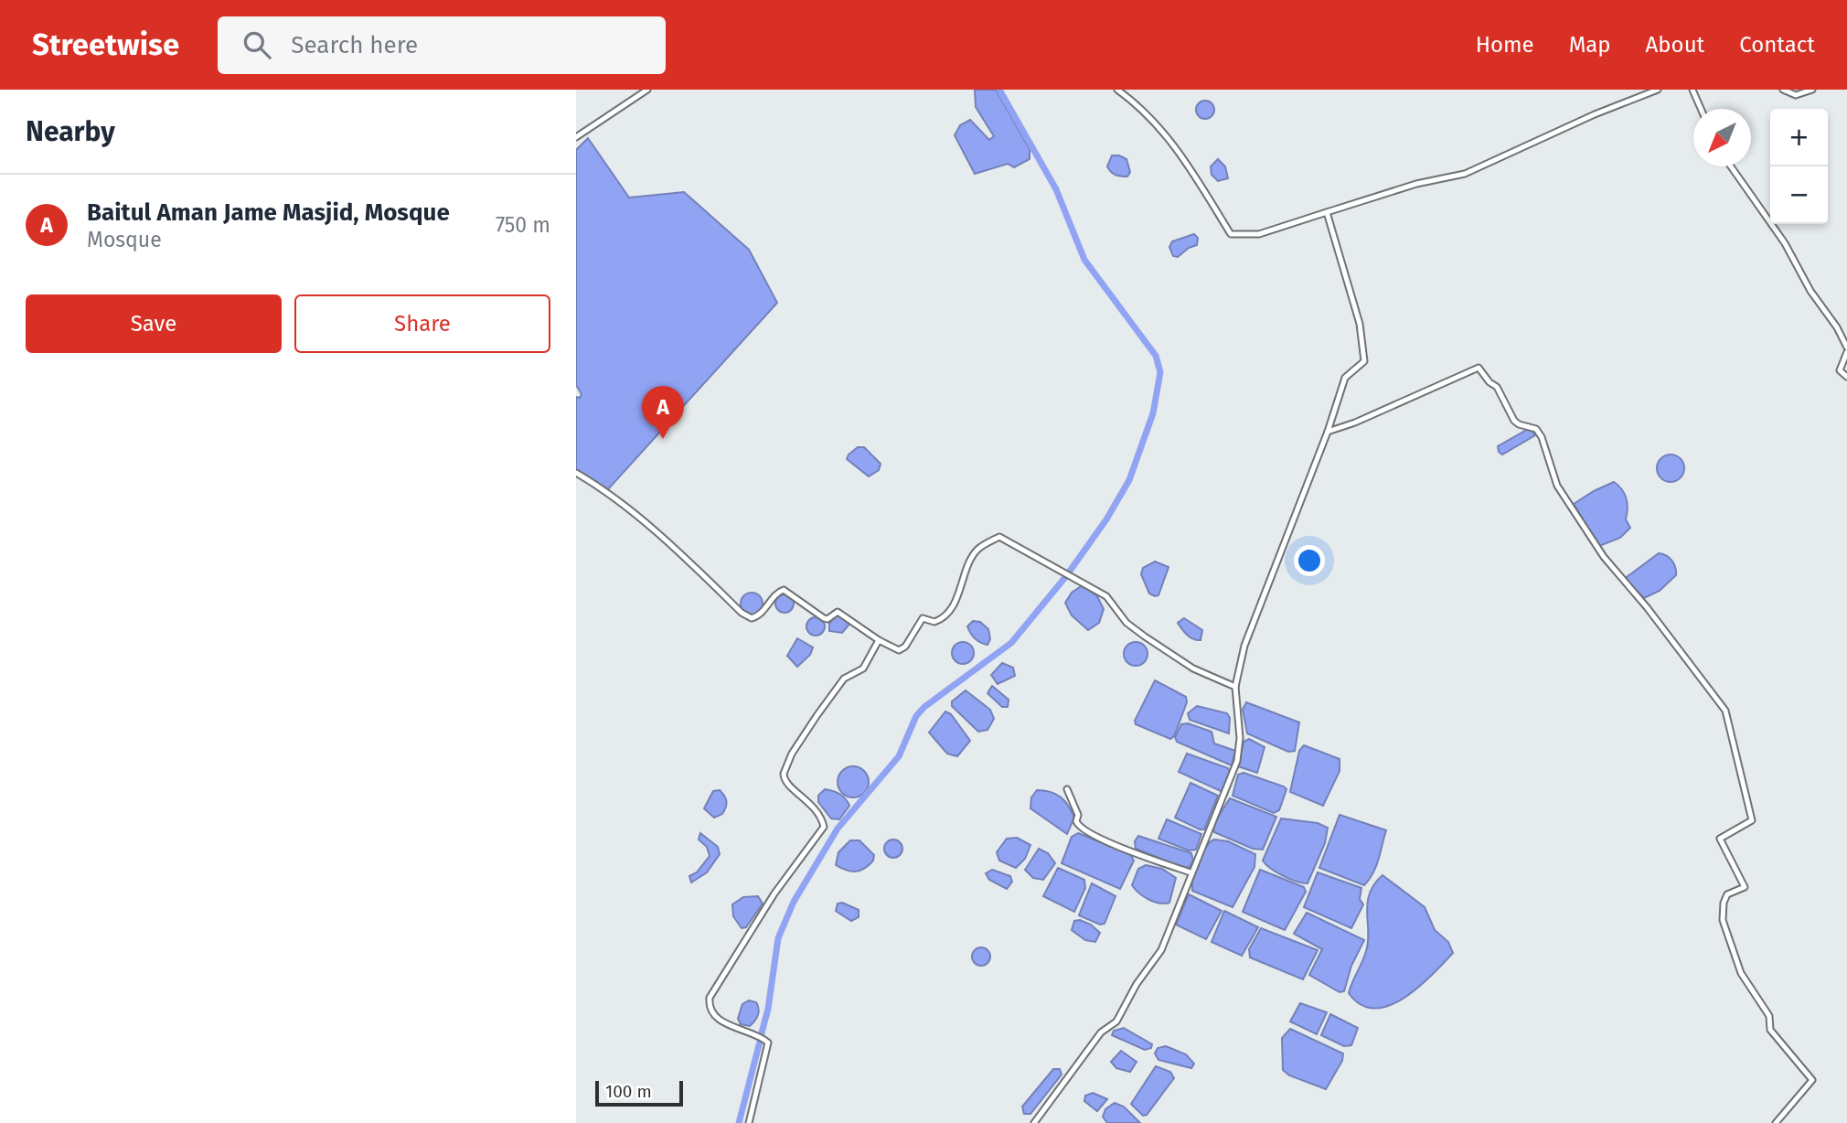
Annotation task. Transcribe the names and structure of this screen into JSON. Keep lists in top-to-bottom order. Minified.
{"scale_bar":"100 m","north":"bottom left","page":{"header":"Streetwise","search":"Search here","nav":["Home","Map","About","Contact"],"heading":"Nearby","map_buttons":["+","−"],"list":[{"mark":"A","name":"Baitul Aman Jame Masjid, Mosque","note":"Mosque","value":"750 m"}],"buttons":["Save","Share"],"pins":"A","scale":"100 m"}}
